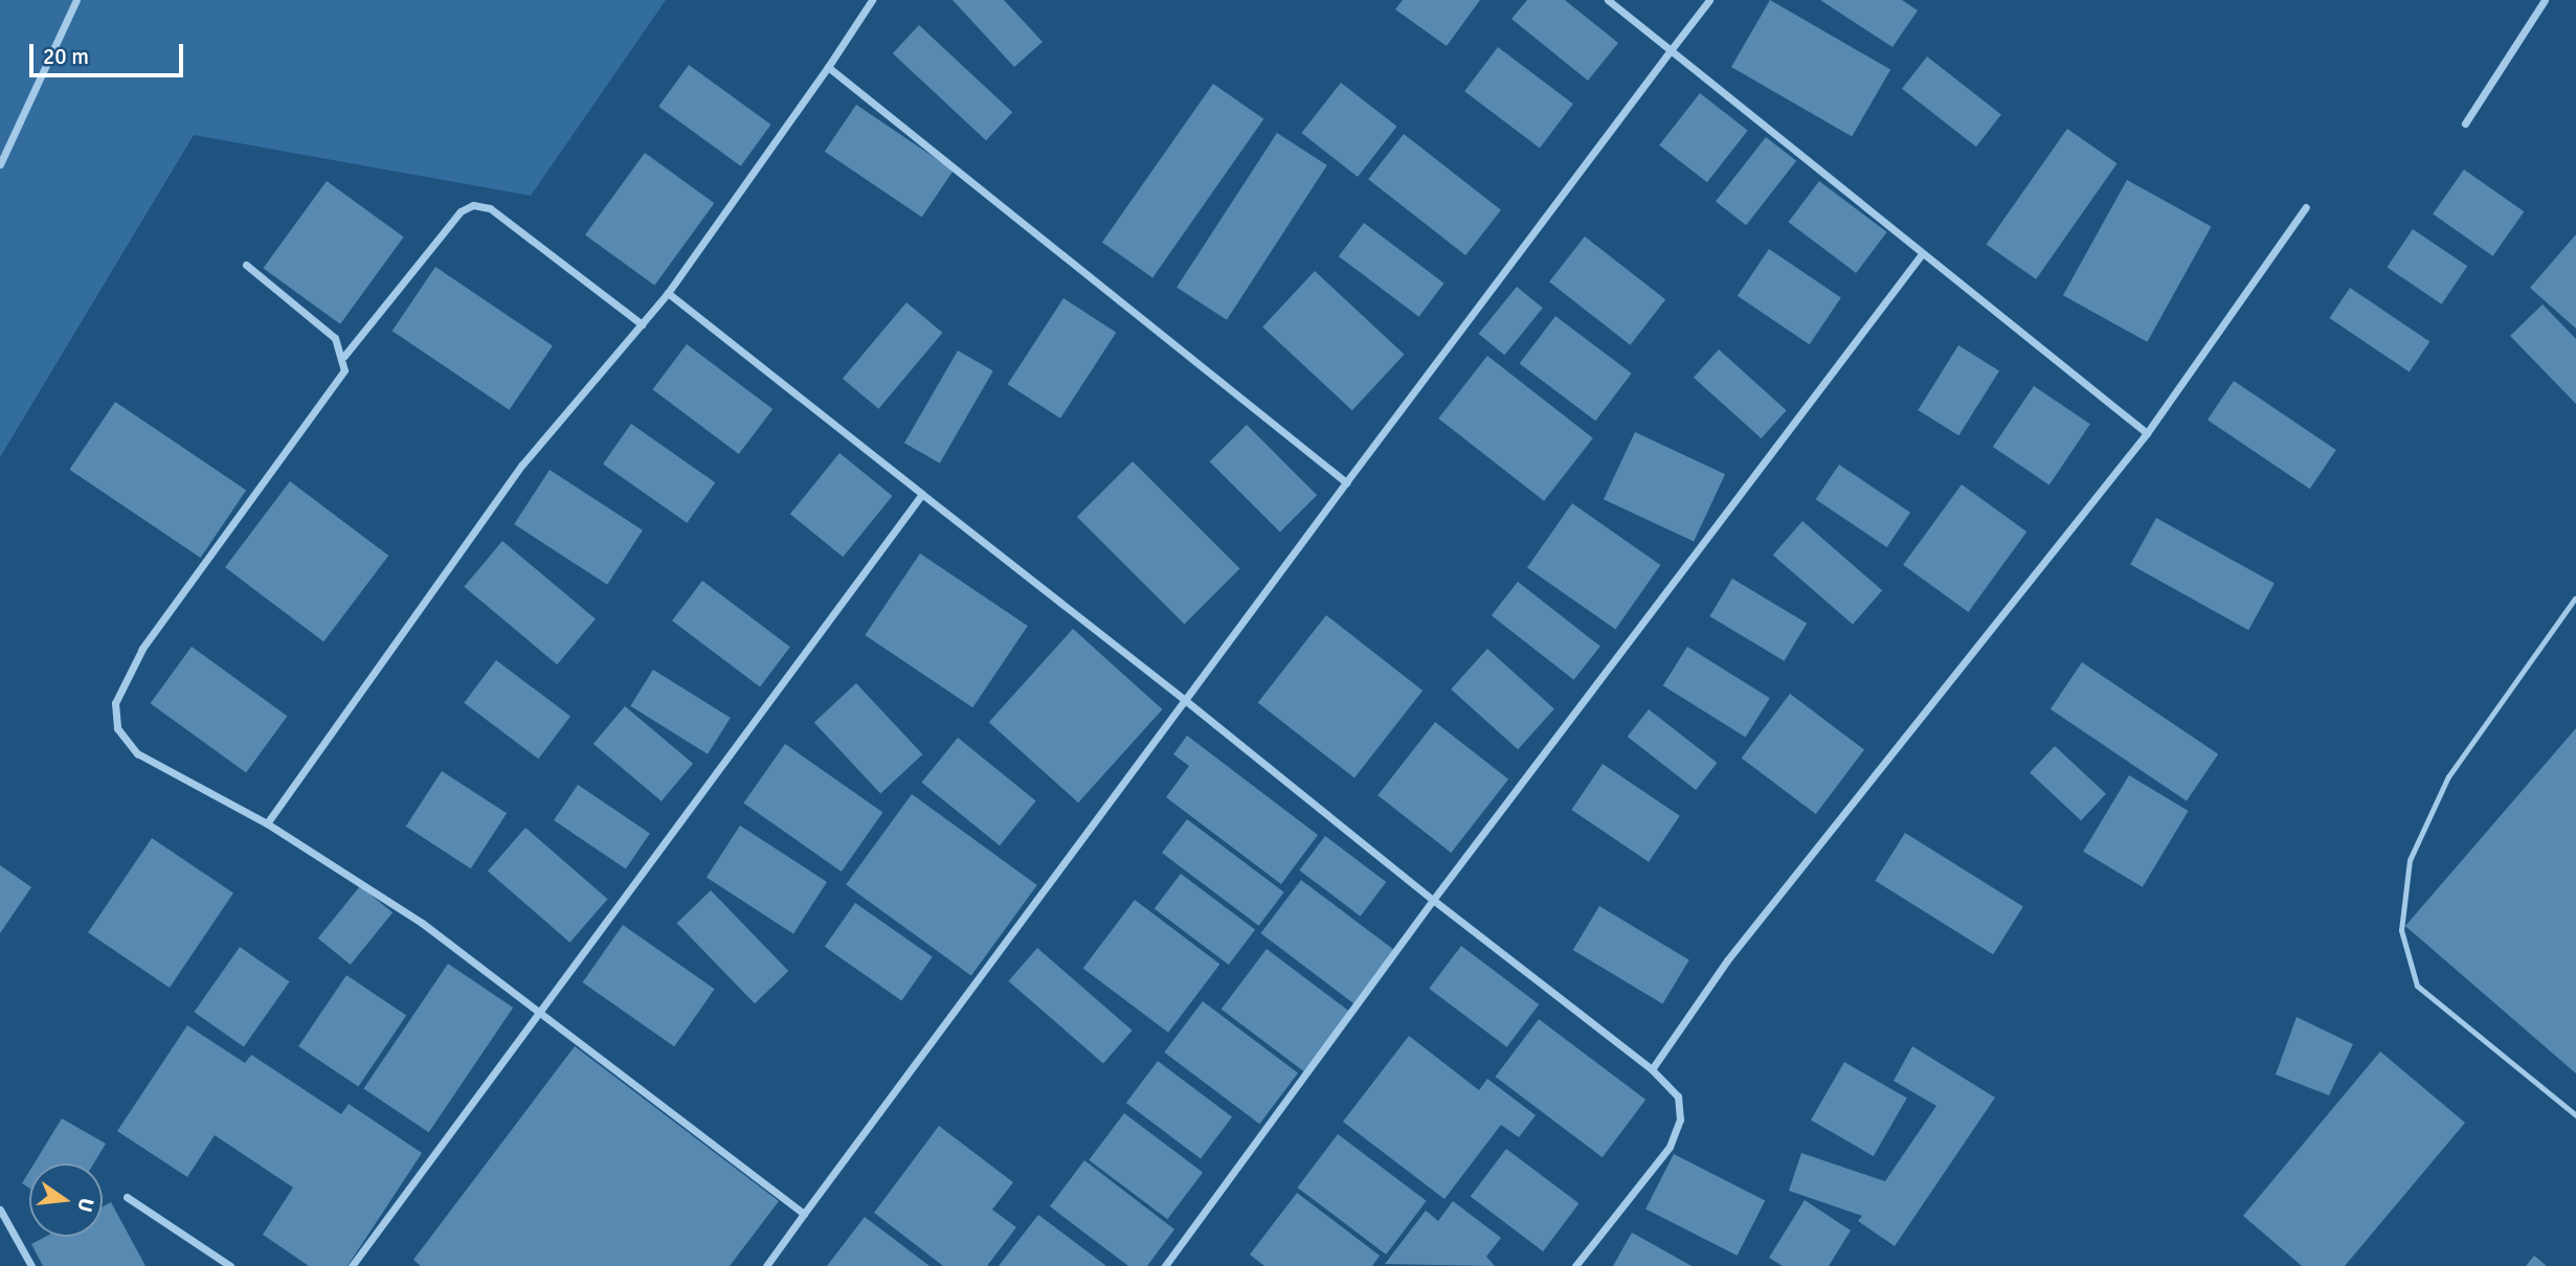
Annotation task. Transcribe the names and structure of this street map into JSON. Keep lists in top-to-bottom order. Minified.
{"scale_bar":"20 m","north":"right"}
